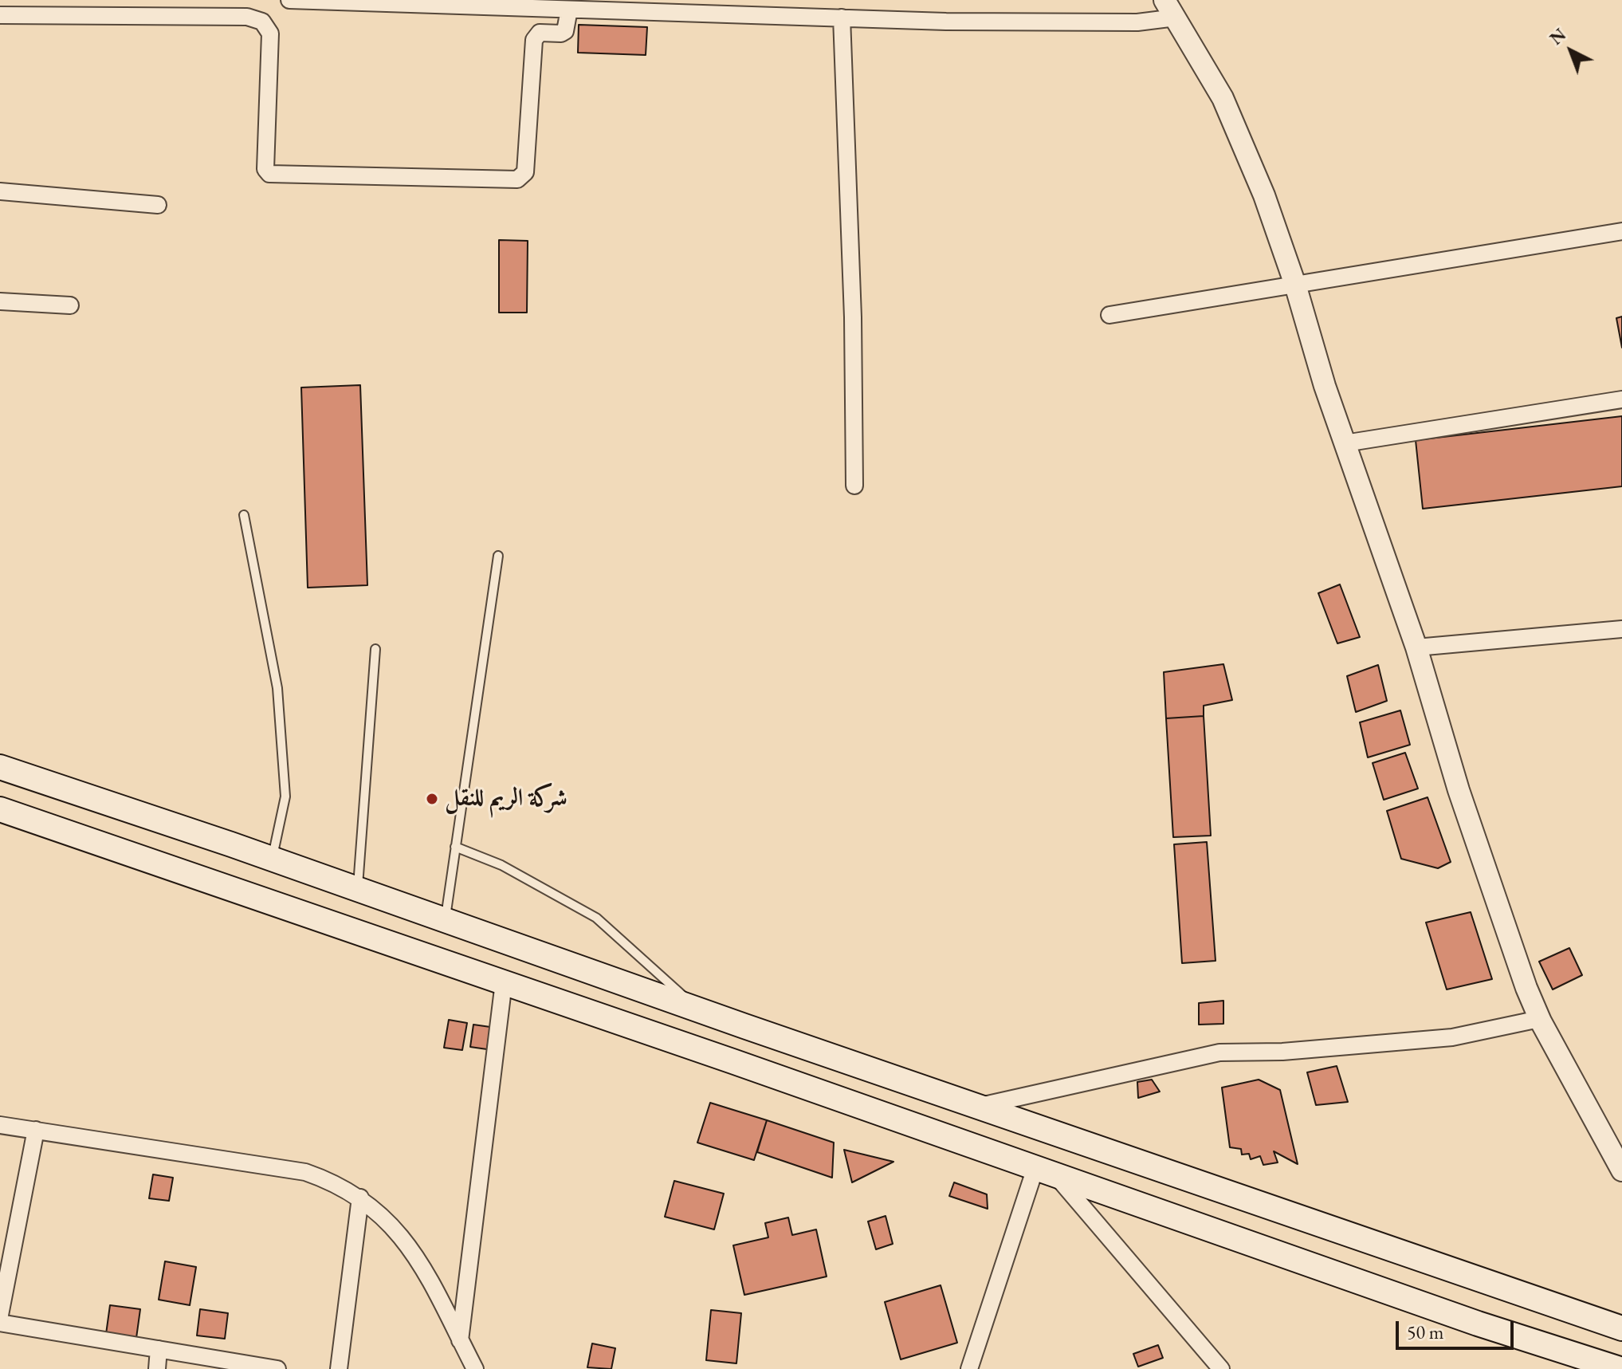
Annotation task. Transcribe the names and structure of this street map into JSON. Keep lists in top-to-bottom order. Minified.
{"places":["شركة الريم للنقل"],"scale_bar":"50 m","north":"top left"}
